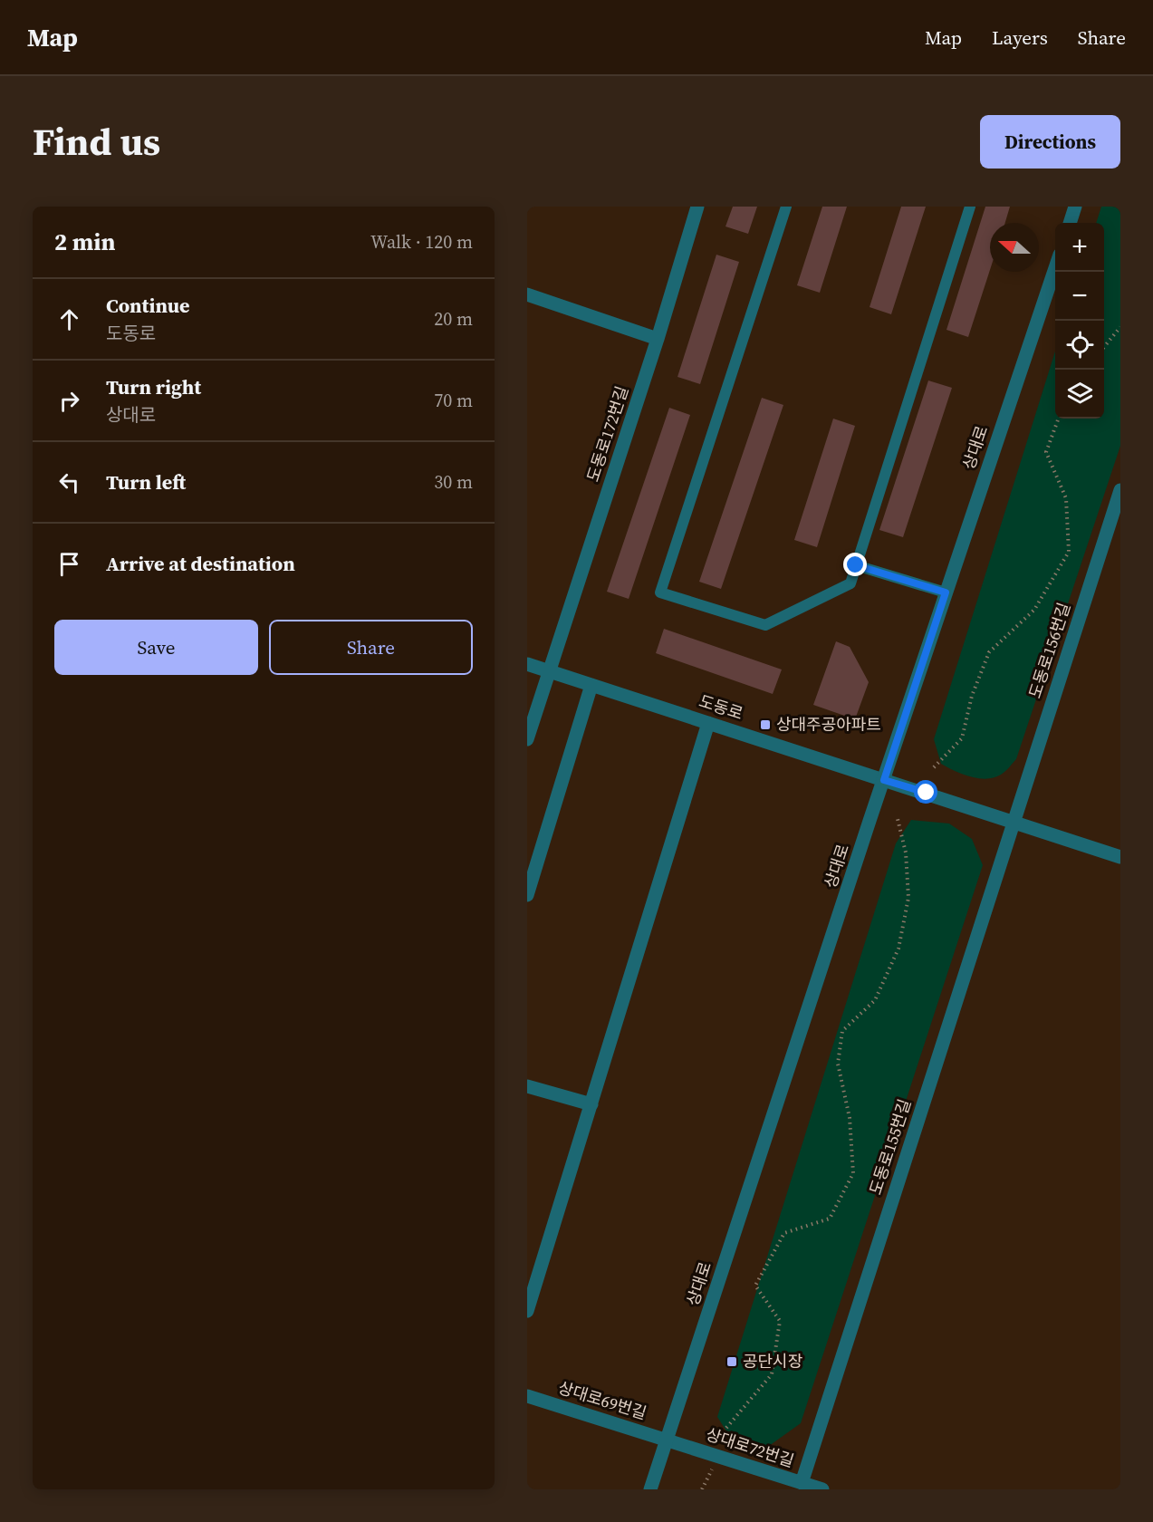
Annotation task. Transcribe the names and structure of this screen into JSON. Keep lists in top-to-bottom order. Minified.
{"streets":{"street":["도동로172번길","상대로","도동로156번길","도동로","도동로155번길","상대로69번길","상대로72번길"]},"crossings":[["도동로172번길","도동로"],["상대로","도동로"],["상대로","상대로69번길"],["상대로","상대로72번길"],["도동로156번길","도동로"],["도동로156번길","도동로155번길"],["도동로","도동로155번길"],["도동로155번길","상대로72번길"],["상대로69번길","상대로72번길"]],"places":{"transit":["상대주공아파트","공단시장"]},"north":"left","page":{"header":"Map","nav":["Map","Layers","Share"],"title":"Find us","buttons":["Directions",["Save","Share"]],"heading":["2 min","Walk · 120 m"],"map_buttons":["+","−"],"list":[["Continue","도동로","20 m"],["Turn right","상대로","70 m"],["Turn left","30 m"],"Arrive at destination"]}}
